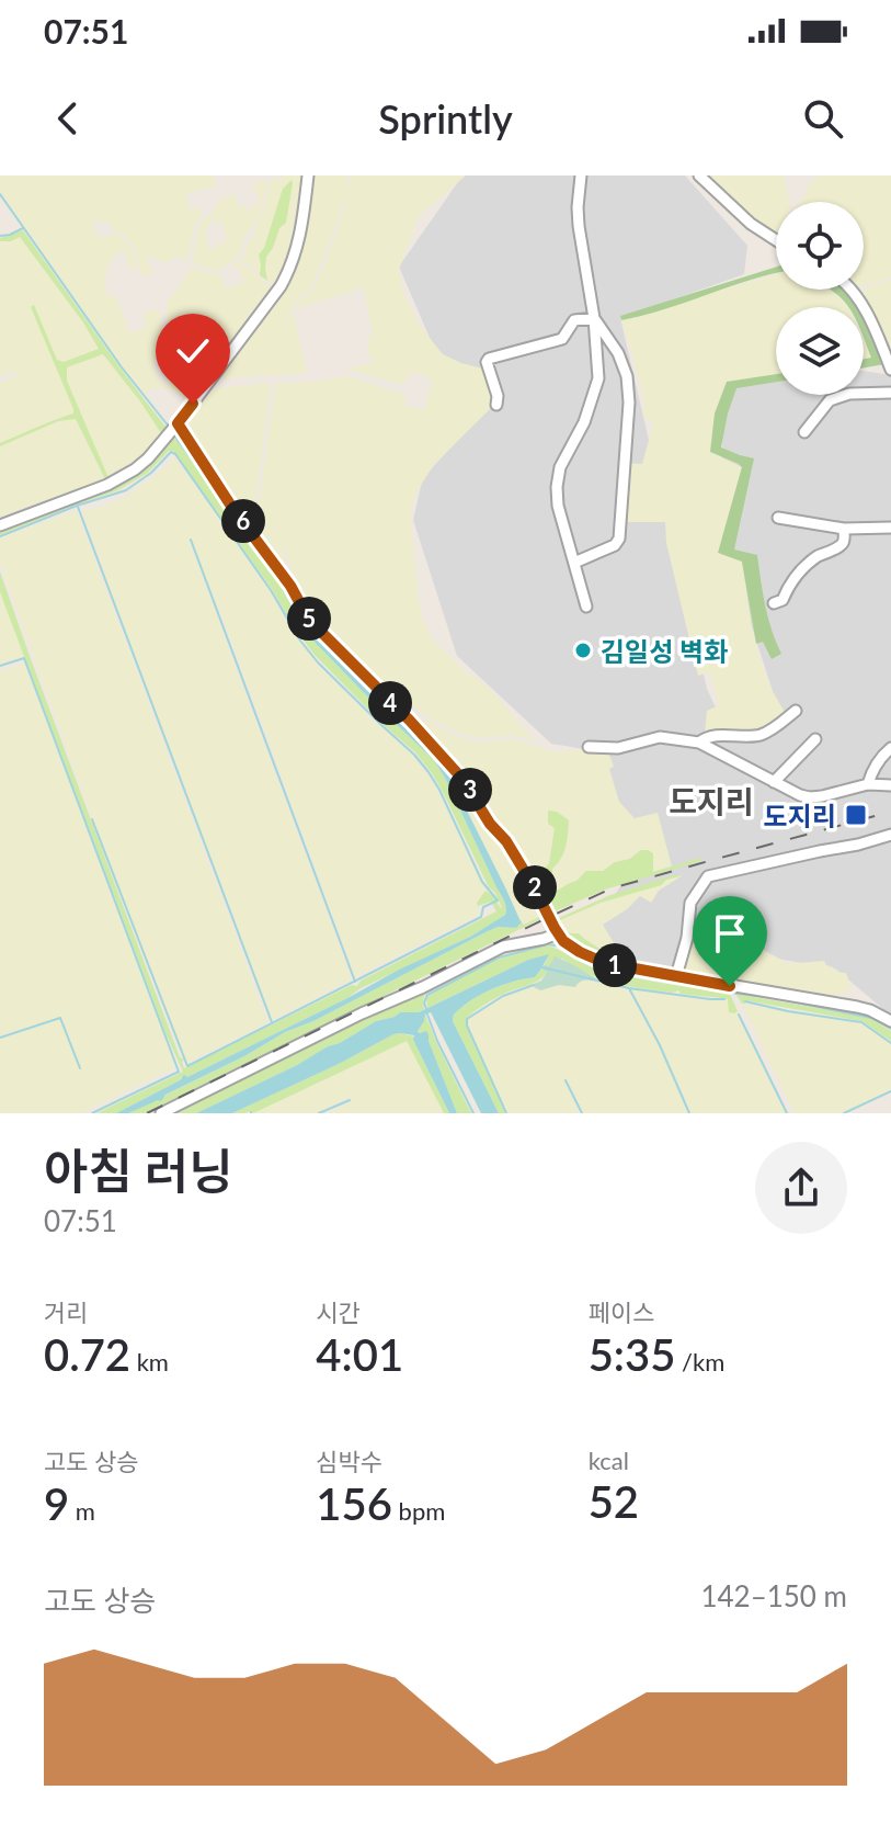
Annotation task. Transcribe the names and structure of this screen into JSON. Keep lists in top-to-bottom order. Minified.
{"districts":["도지리"],"places":{"other":["김일성 벽화"],"transit":["도지리"]},"page":{"status":"07:51","header":"Sprintly","pins":["6","5","4","3","2","1"],"heading":["아침 러닝","07:51"],"stats":[["거리","0.72 km"],["시간","4:01"],["페이스","5:35 /km"],["고도 상승","9 m"],["심박수","156 bpm"],["kcal","52"]],"chart":["고도 상승","142–150 m"]}}
